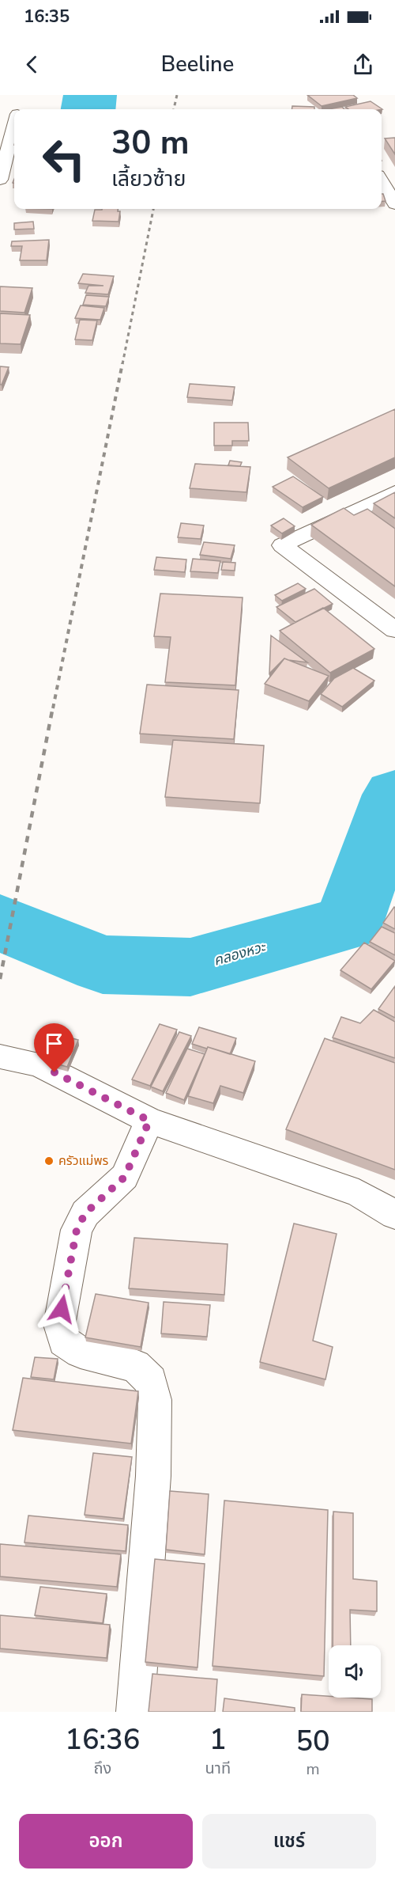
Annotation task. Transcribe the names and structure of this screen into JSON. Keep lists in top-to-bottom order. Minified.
{"water":["คลองหวะ"],"places":["ครัวแม่พร"],"page":{"status":"16:35","header":"Beeline","turn":["30 m","เลี้ยวซ้าย"],"eta":["16:36","ถึง","1","นาที","50","m"],"buttons":["ออก","แชร์"]}}
